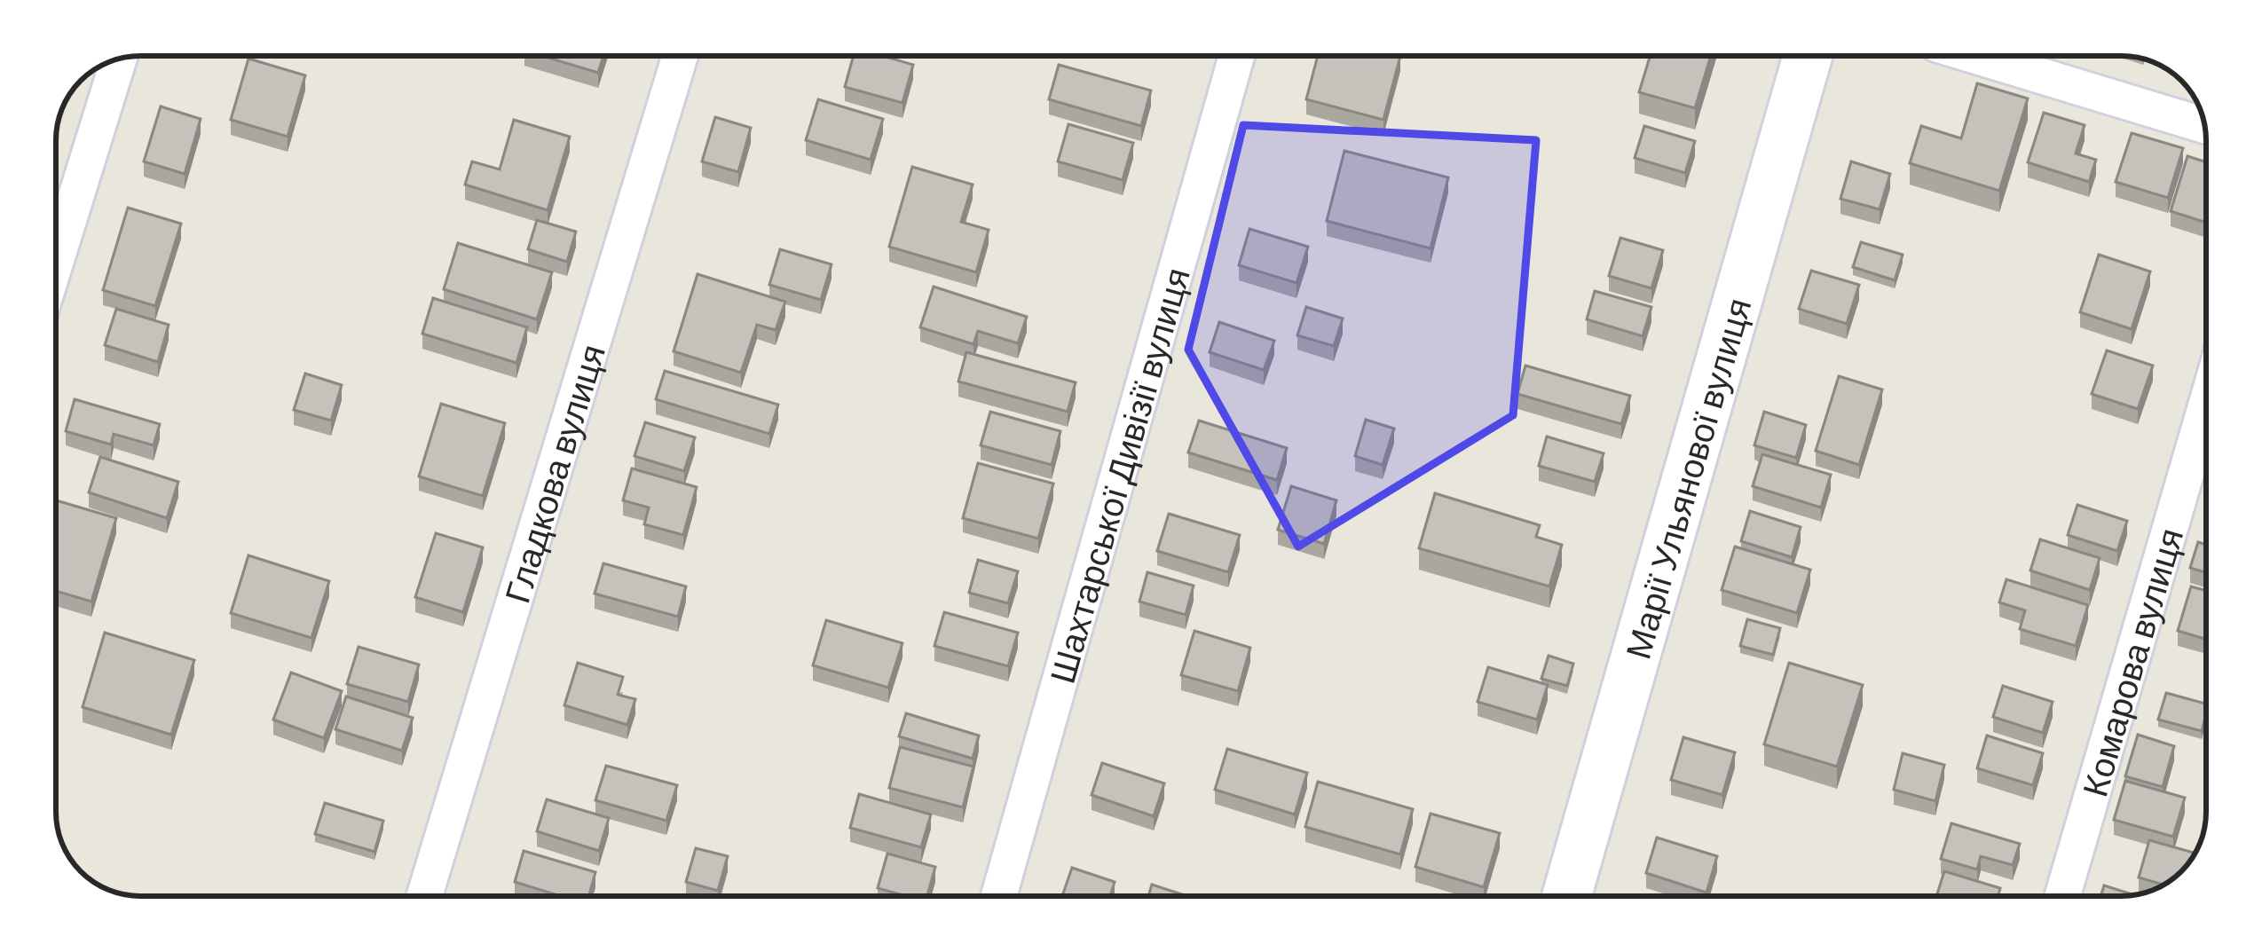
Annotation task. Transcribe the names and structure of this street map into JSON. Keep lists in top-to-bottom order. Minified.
{"streets":{"street":["Гладкова вулиця","Шахтарської Дивізії вулиця","Марії Ульянової вулиця","Комарова вулиця"]}}
